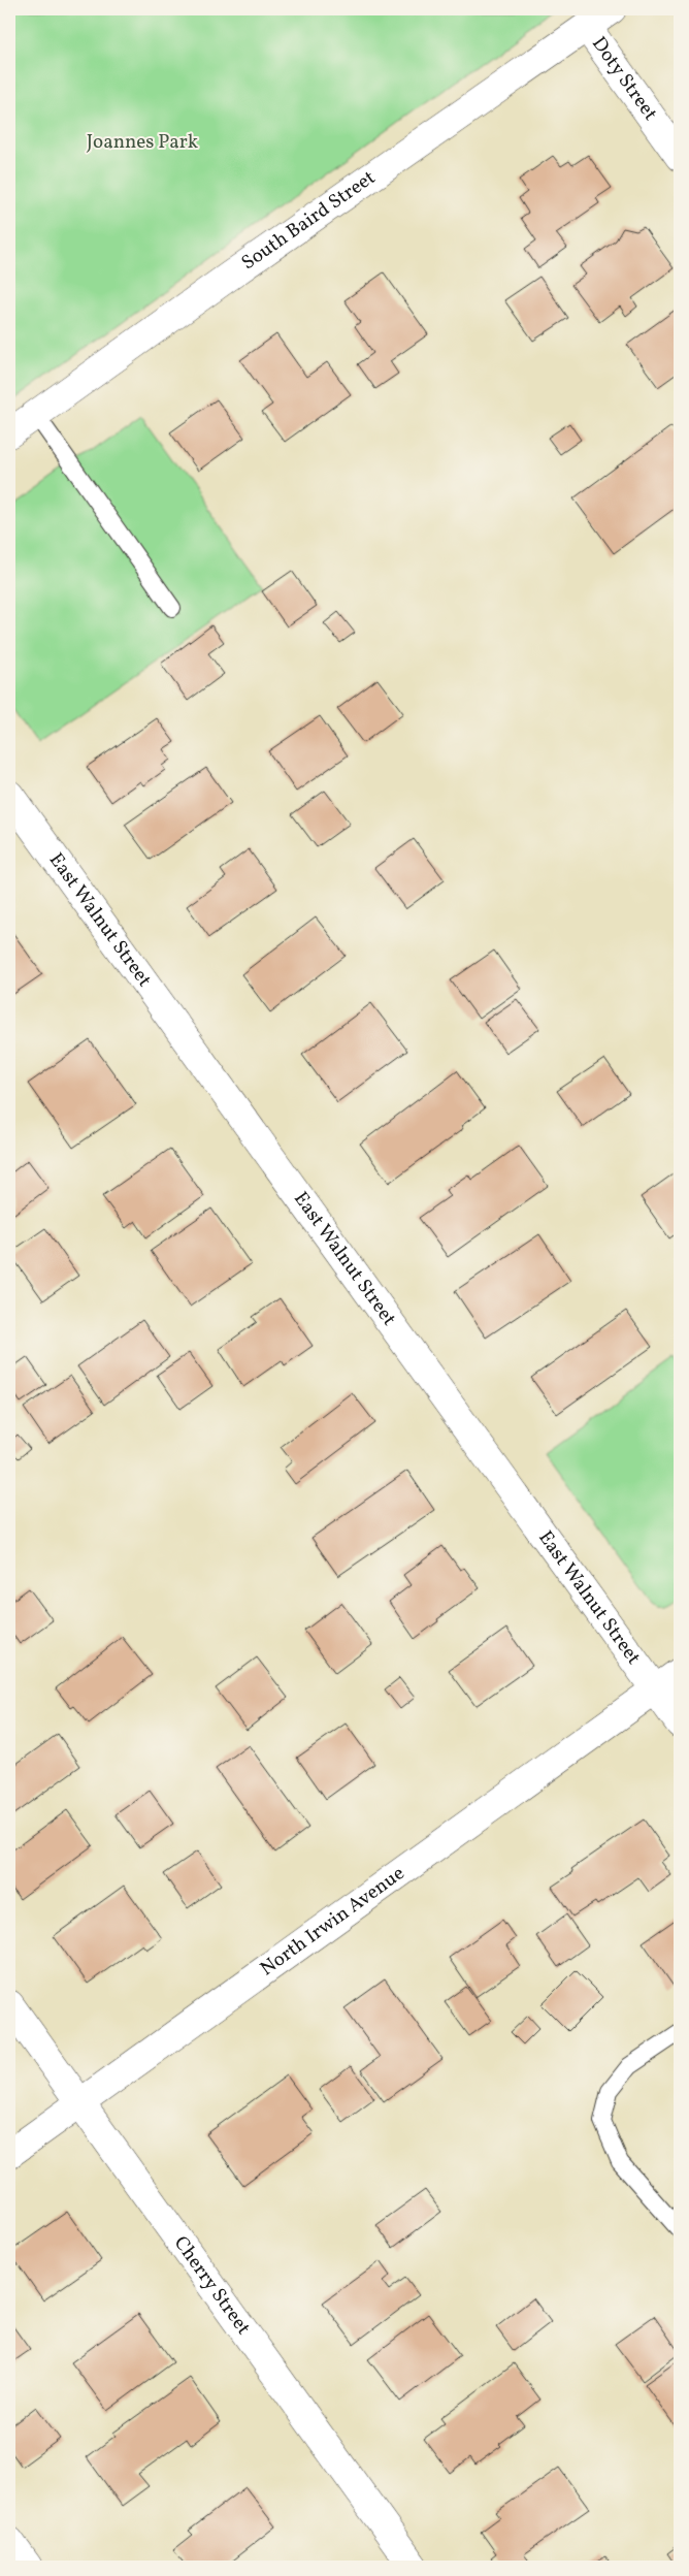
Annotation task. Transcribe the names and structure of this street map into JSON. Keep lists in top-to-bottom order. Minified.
{"streets":{"street":["Doty Street","South Baird Street","East Walnut Street","North Irwin Avenue","Cherry Street"]},"crossings":[["Doty Street","South Baird Street"],["East Walnut Street","North Irwin Avenue"],["North Irwin Avenue","Cherry Street"]],"parks":["Joannes Park"]}
